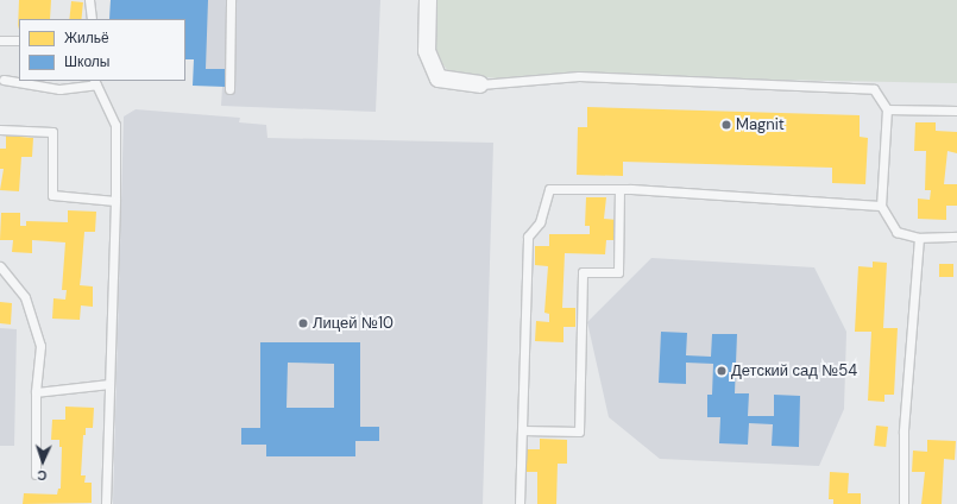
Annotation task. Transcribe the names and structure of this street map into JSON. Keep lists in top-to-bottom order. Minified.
{"places":["Magnit","Лицей №10","Детский сад №54"],"legend":["Жильё","Школы"],"north":"bottom"}
